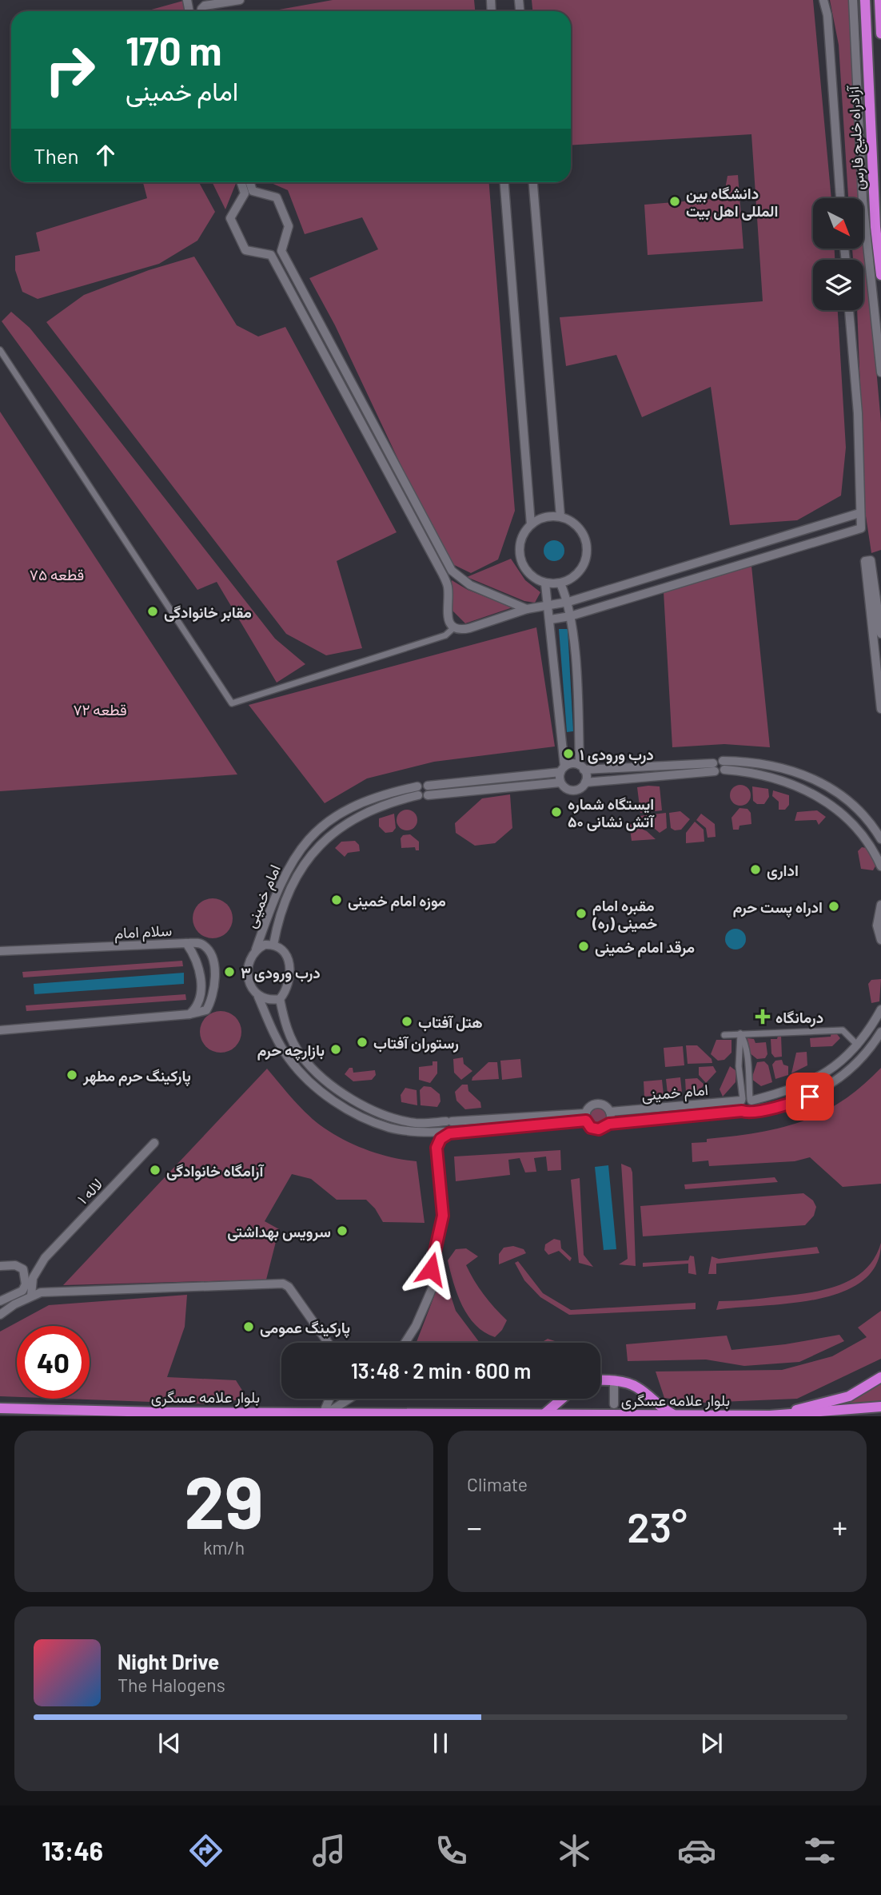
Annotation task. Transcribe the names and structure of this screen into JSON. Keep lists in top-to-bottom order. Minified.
{"streets":{"highway":["آزادراه خلیج فارس","بلوار علامه عسگری"],"street":["امام خمینی","سلام امام","لاله ۱"]},"parks":["قطعه ۷۵","قطعه ۷۲"],"places":{"other":["دانشگاه بین المللی اهل بیت","مقابر خانوادگی","درب ورودی ۱","ایستگاه شماره ۵۰ آتش نشانی","اداری","موزه امام خمینی","ادراه پست حرم","مقبره امام خمینی (ره)","مرقد امام خمینی","درب ورودی ۳","هتل آفتاب","رستوران آفتاب","بازارچه حرم","پارکینگ حرم مطهر","آرامگاه خانوادگی","سرویس بهداشتی","پارکینگ عمومی"],"health":["درمانگاه"]},"north":"bottom right","page":{"turn":["170 m","امام خمینی"],"then":"Then","limit":"40","trip":"13:48 · 2 min · 600 m","tile":[["29","km/h"],"Climate"],"heat":["−","23°","+"],"song":["Night Drive","The Halogens"],"tabs":"13:46"}}
